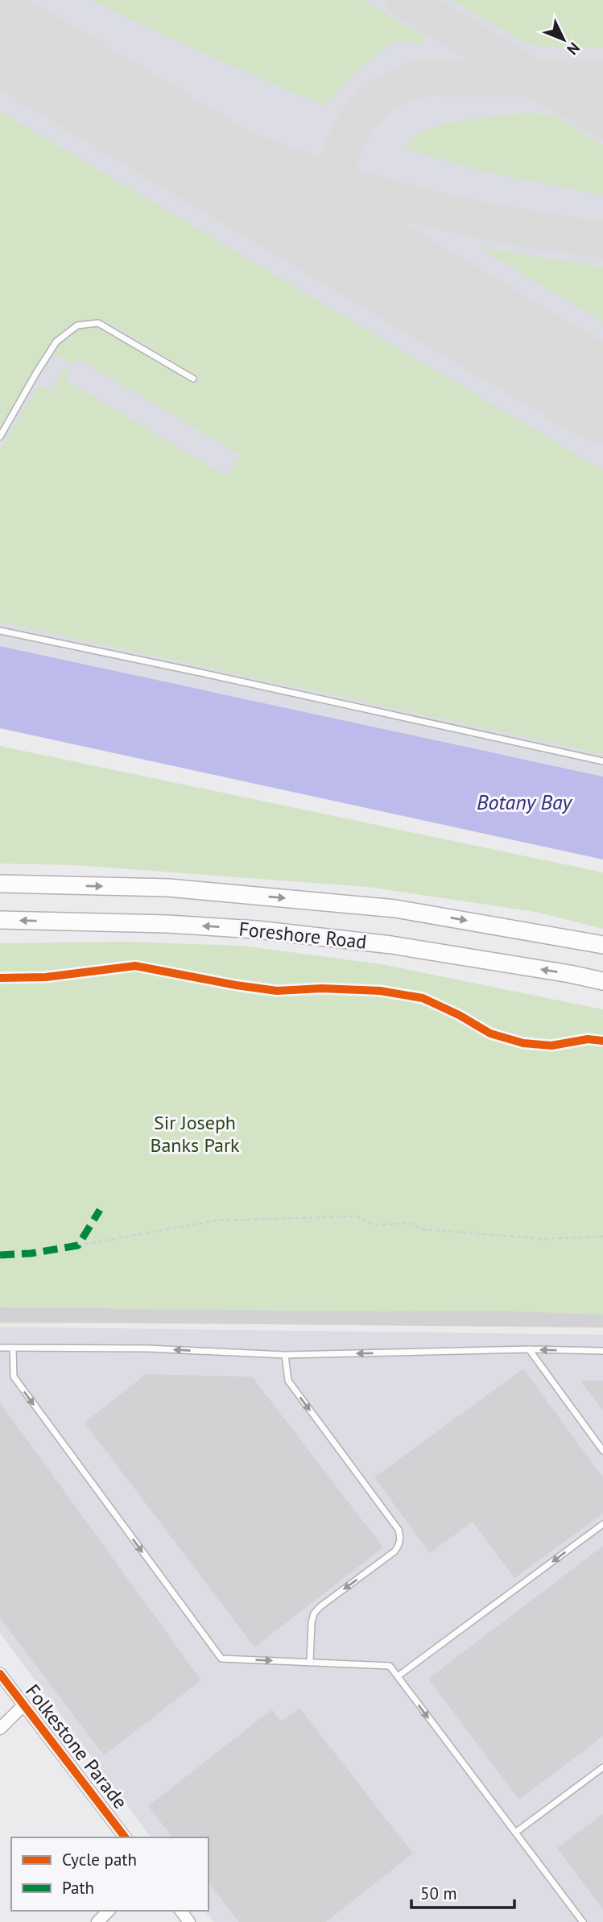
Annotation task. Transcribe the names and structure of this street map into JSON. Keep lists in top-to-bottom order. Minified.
{"streets":{"main road":["Foreshore Road"],"street":["Folkestone Parade"]},"water":["Botany Bay"],"parks":["Sir Joseph Banks Park"],"legend":["Cycle path","Path"],"scale_bar":"50 m","north":"bottom right"}
